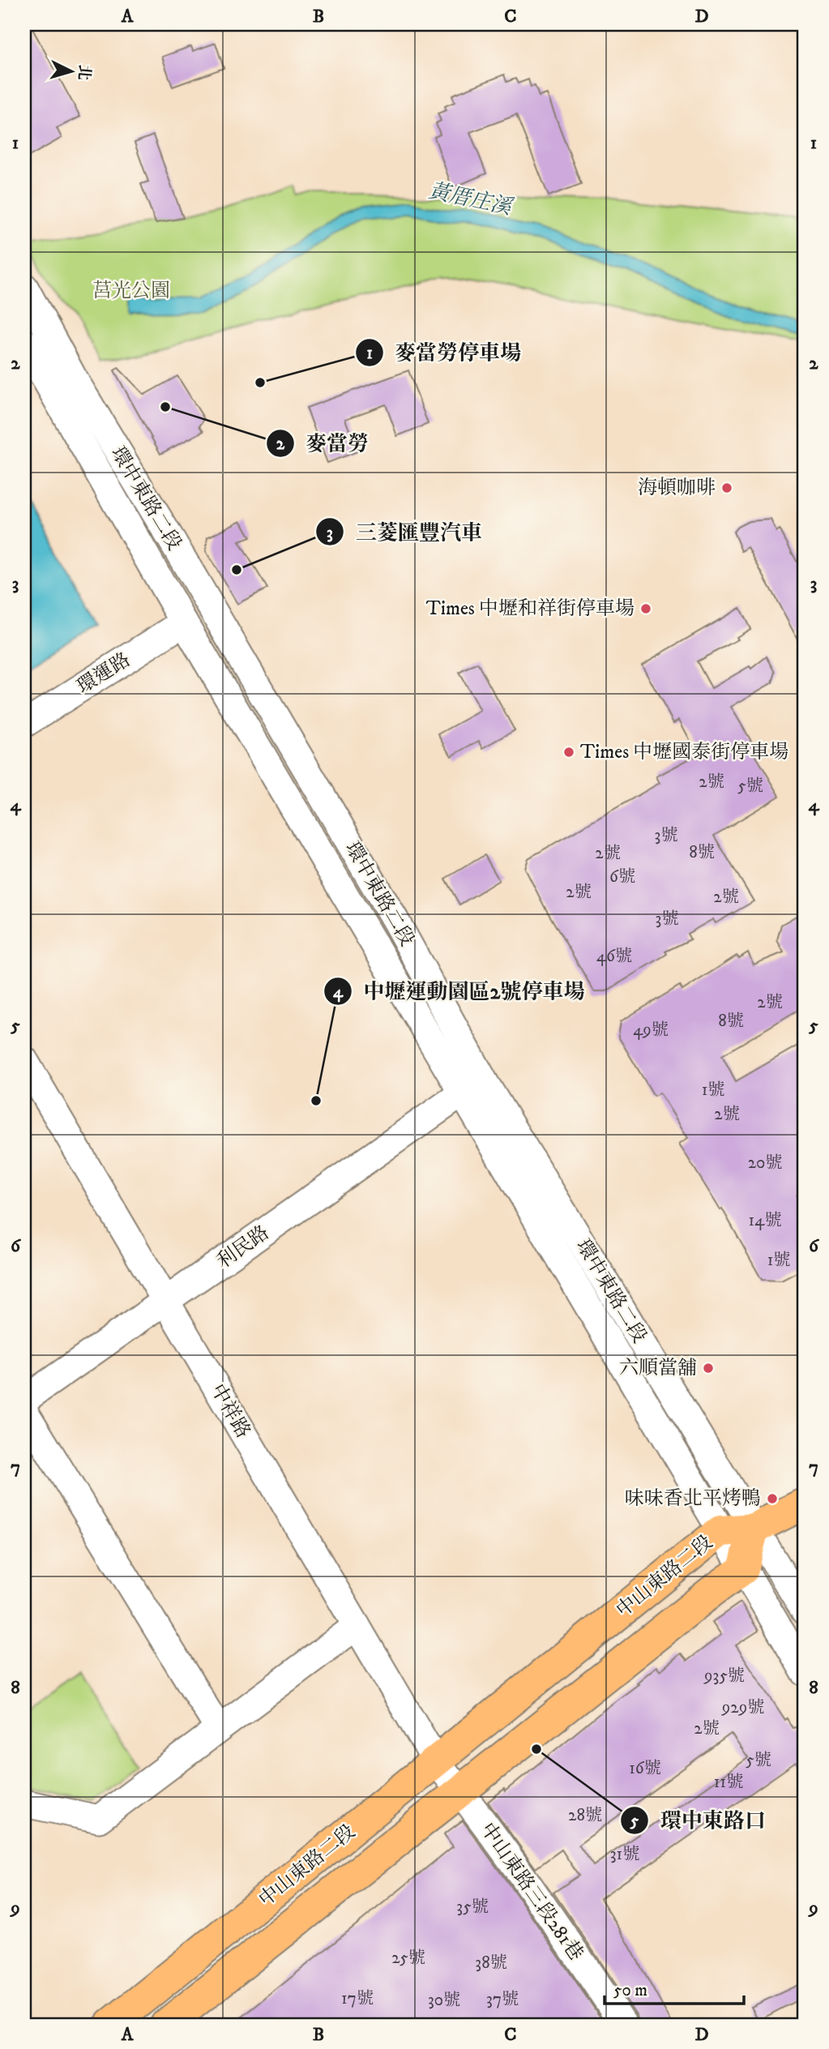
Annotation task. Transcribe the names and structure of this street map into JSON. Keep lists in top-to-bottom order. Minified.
{"streets":{"main road":["中山東路二段"],"street":["環中東路二段","環運路","利民路","中祥路","中山東路三段281巷"]},"crossings":[["環中東路二段","環運路"],["環中東路二段","利民路"],["環中東路二段","中山東路二段"],["利民路","中祥路"],["中祥路","中山東路二段"],["中祥路","中山東路三段281巷"],["中山東路二段","中山東路三段281巷"]],"water":["黃厝庄溪"],"parks":["莒光公園"],"places":["麥當勞停車場","麥當勞","海頓咖啡","三菱匯豐汽車","Times 中壢和祥街停車場","Times 中壢國泰街停車場","中壢運動園區2號停車場","六順當舖","味味香北平烤鴨","環中東路口"],"house_numbers":["2號","5號","3號","8號","2號","6號","2號","2號","3號","46號","2號","8號","49號","1號","2號","20號","14號","1號","935號","929號","2號","5號","16號","11號","28號","31號","35號","25號","38號","17號","37號","30號"],"scale_bar":"50 m","north":"right","grid":{"columns":["A","B","C","D"],"rows":["1","2","3","4","5","6","7","8","9"]}}
